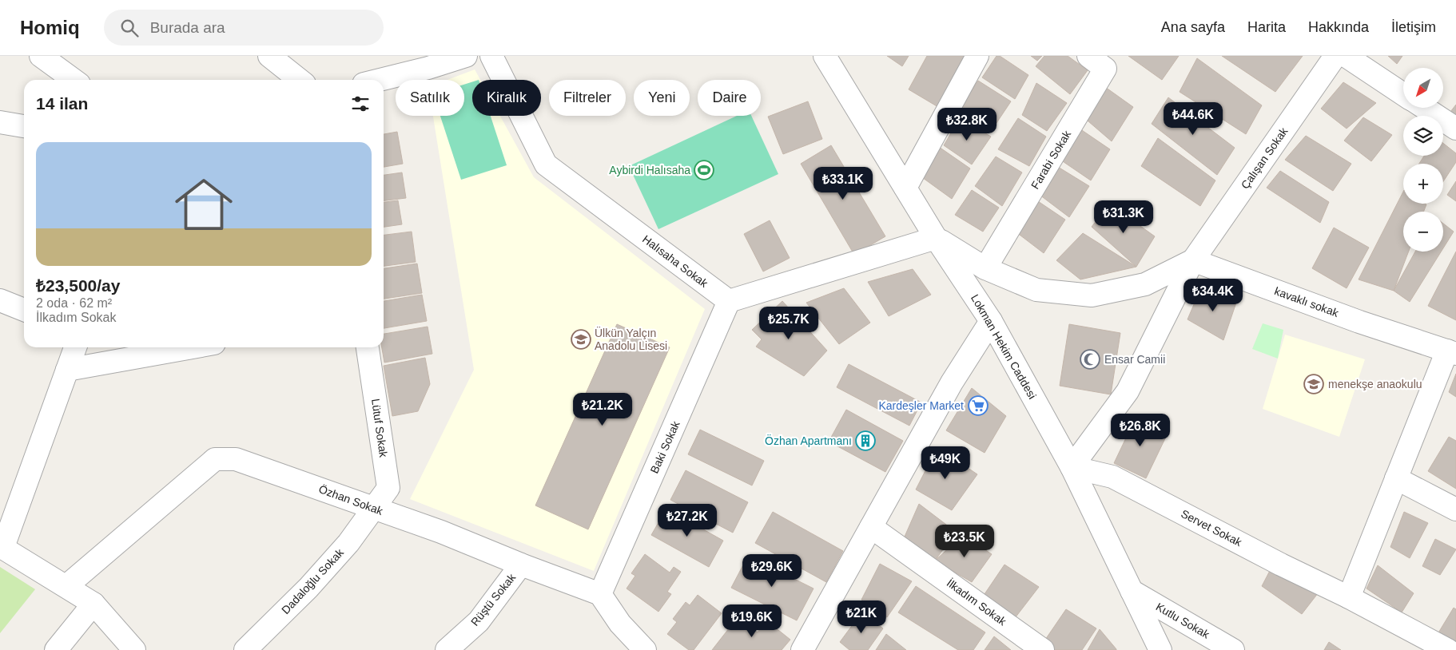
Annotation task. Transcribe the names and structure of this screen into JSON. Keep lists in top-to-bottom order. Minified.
{"streets":{"street":["Çalışan Sokak","Farabi Sokak","Halısaha Sokak","kavaklı sokak","Lokman Hekim Caddesi","Lütuf Sokak","Baki Sokak","Özhan Sokak","Servet Sokak","Dadaloğlu Sokak","Rüştü Sokak","İlkadım Sokak","Kutlu Sokak"]},"crossings":[["Çalışan Sokak","kavaklı sokak"],["Çalışan Sokak","Lokman Hekim Caddesi"],["Çalışan Sokak","Servet Sokak"],["Halısaha Sokak","Baki Sokak"],["Lokman Hekim Caddesi","Servet Sokak"],["Lokman Hekim Caddesi","Kutlu Sokak"],["Lütuf Sokak","Özhan Sokak"],["Lütuf Sokak","Dadaloğlu Sokak"],["Baki Sokak","Özhan Sokak"],["Özhan Sokak","Dadaloğlu Sokak"],["Özhan Sokak","Rüştü Sokak"]],"places":{"sports":["Aybirdi Halısaha"],"school or university":["Ülkün Yalçın Anadolu Lisesi","menekşe anaokulu"],"mosque":["Ensar Camii"],"supermarket":["Kardeşler Market"],"building":["Özhan Apartmanı"]},"north":"bottom left","page":{"header":"Homiq","search":"Burada ara","nav":["Ana sayfa","Harita","Hakkında","İletişim"],"map_buttons":["+","−"],"chip":["Satılık","Kiralık","Filtreler","Yeni","Daire"],"heading":"14 ilan","price":["₺44.6K","₺32.8K","₺33.1K","₺31.3K","₺34.4K","₺25.7K","₺21.2K","₺26.8K","₺49K","₺27.2K","₺23.5K","₺29.6K","₺21K","₺19.6K"],"list":[{"name":"₺23,500/ay","note":"2 oda · 62 m² · İlkadım Sokak"}]}}
